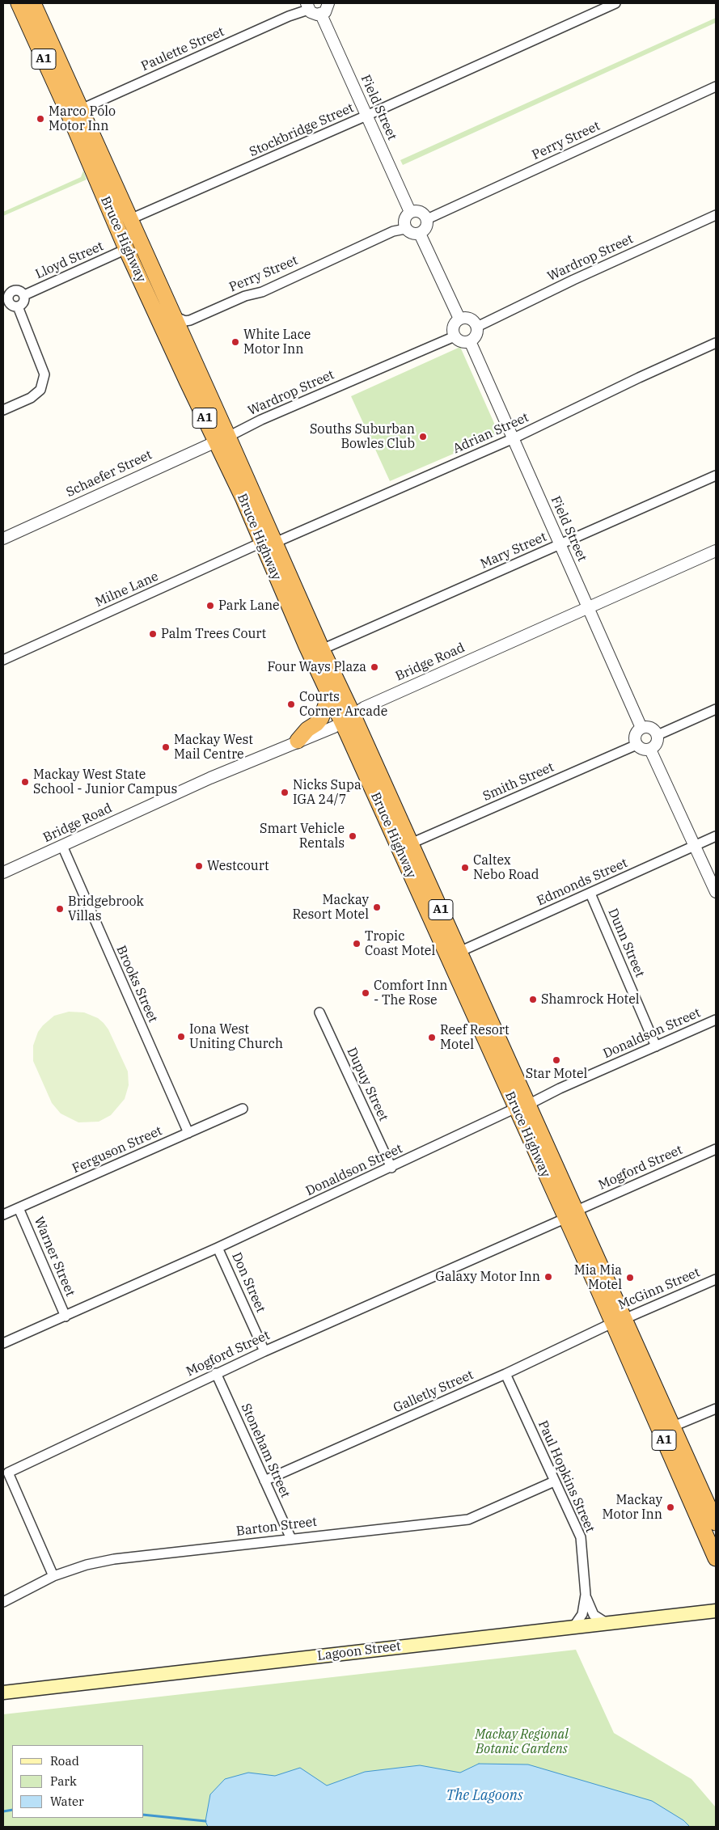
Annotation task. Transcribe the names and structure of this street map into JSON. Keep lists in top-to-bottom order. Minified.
{"streets":{"highway":["A1","Bruce Highway"],"main road":["Lagoon Street"],"street":["Paulette Street","Field Street","Stockbridge Street","Perry Street","Wardrop Street","Lloyd Street","Adrian Street","Schaefer Street","Mary Street","Milne Lane","Bridge Road","Smith Street","Edmonds Street","Dunn Street","Brooks Street","Donaldson Street","Dupuy Street","Ferguson Street","Mogford Street","Warner Street","Don Street","McGinn Street","Galletly Street","Stoneham Street","Paul Hopkins Street","Barton Street"]},"crossings":[["Paulette Street","Bruce Highway"],["Field Street","Stockbridge Street"],["Field Street","Perry Street"],["Field Street","Wardrop Street"],["Field Street","Adrian Street"],["Field Street","Mary Street"],["Field Street","Bridge Road"],["Field Street","Smith Street"],["Stockbridge Street","Bruce Highway"],["Perry Street","Bruce Highway"],["Bruce Highway","Wardrop Street"],["Bruce Highway","Lloyd Street"],["Bruce Highway","Adrian Street"],["Bruce Highway","Schaefer Street"],["Bruce Highway","Mary Street"],["Bruce Highway","Milne Lane"],["Bruce Highway","Bridge Road"],["Bruce Highway","Smith Street"],["Bruce Highway","Edmonds Street"],["Bruce Highway","Donaldson Street"],["Bruce Highway","Mogford Street"],["Bruce Highway","McGinn Street"],["Bruce Highway","Galletly Street"],["Wardrop Street","Schaefer Street"],["Adrian Street","Milne Lane"],["Bridge Road","Brooks Street"],["Edmonds Street","Dunn Street"],["Dunn Street","Donaldson Street"],["Brooks Street","Ferguson Street"],["Donaldson Street","Dupuy Street"],["Donaldson Street","Warner Street"],["Donaldson Street","Don Street"],["Ferguson Street","Warner Street"],["Mogford Street","Don Street"],["Mogford Street","Stoneham Street"],["Mogford Street","Barton Street"],["McGinn Street","Galletly Street"],["Galletly Street","Stoneham Street"],["Galletly Street","Paul Hopkins Street"],["Stoneham Street","Barton Street"],["Paul Hopkins Street","Barton Street"],["Paul Hopkins Street","Lagoon Street"]],"water":["The Lagoons"],"parks":["Mackay Regional Botanic Gardens"],"places":["Marco Polo Motor Inn","White Lace Motor Inn","Souths Suburban Bowles Club","Park Lane","Palm Trees Court","Four Ways Plaza","Courts Corner Arcade","Mackay West Mail Centre","Mackay West State School - Junior Campus","Nicks Supa IGA 24/7","Smart Vehicle Rentals","Westcourt","Caltex Nebo Road","Mackay Resort Motel","Bridgebrook Villas","Tropic Coast Motel","Comfort Inn - The Rose","Shamrock Hotel","Iona West Uniting Church","Reef Resort Motel","Star Motel","Galaxy Motor Inn","Mia Mia Motel","Mackay Motor Inn"],"legend":["Road","Park","Water"]}
